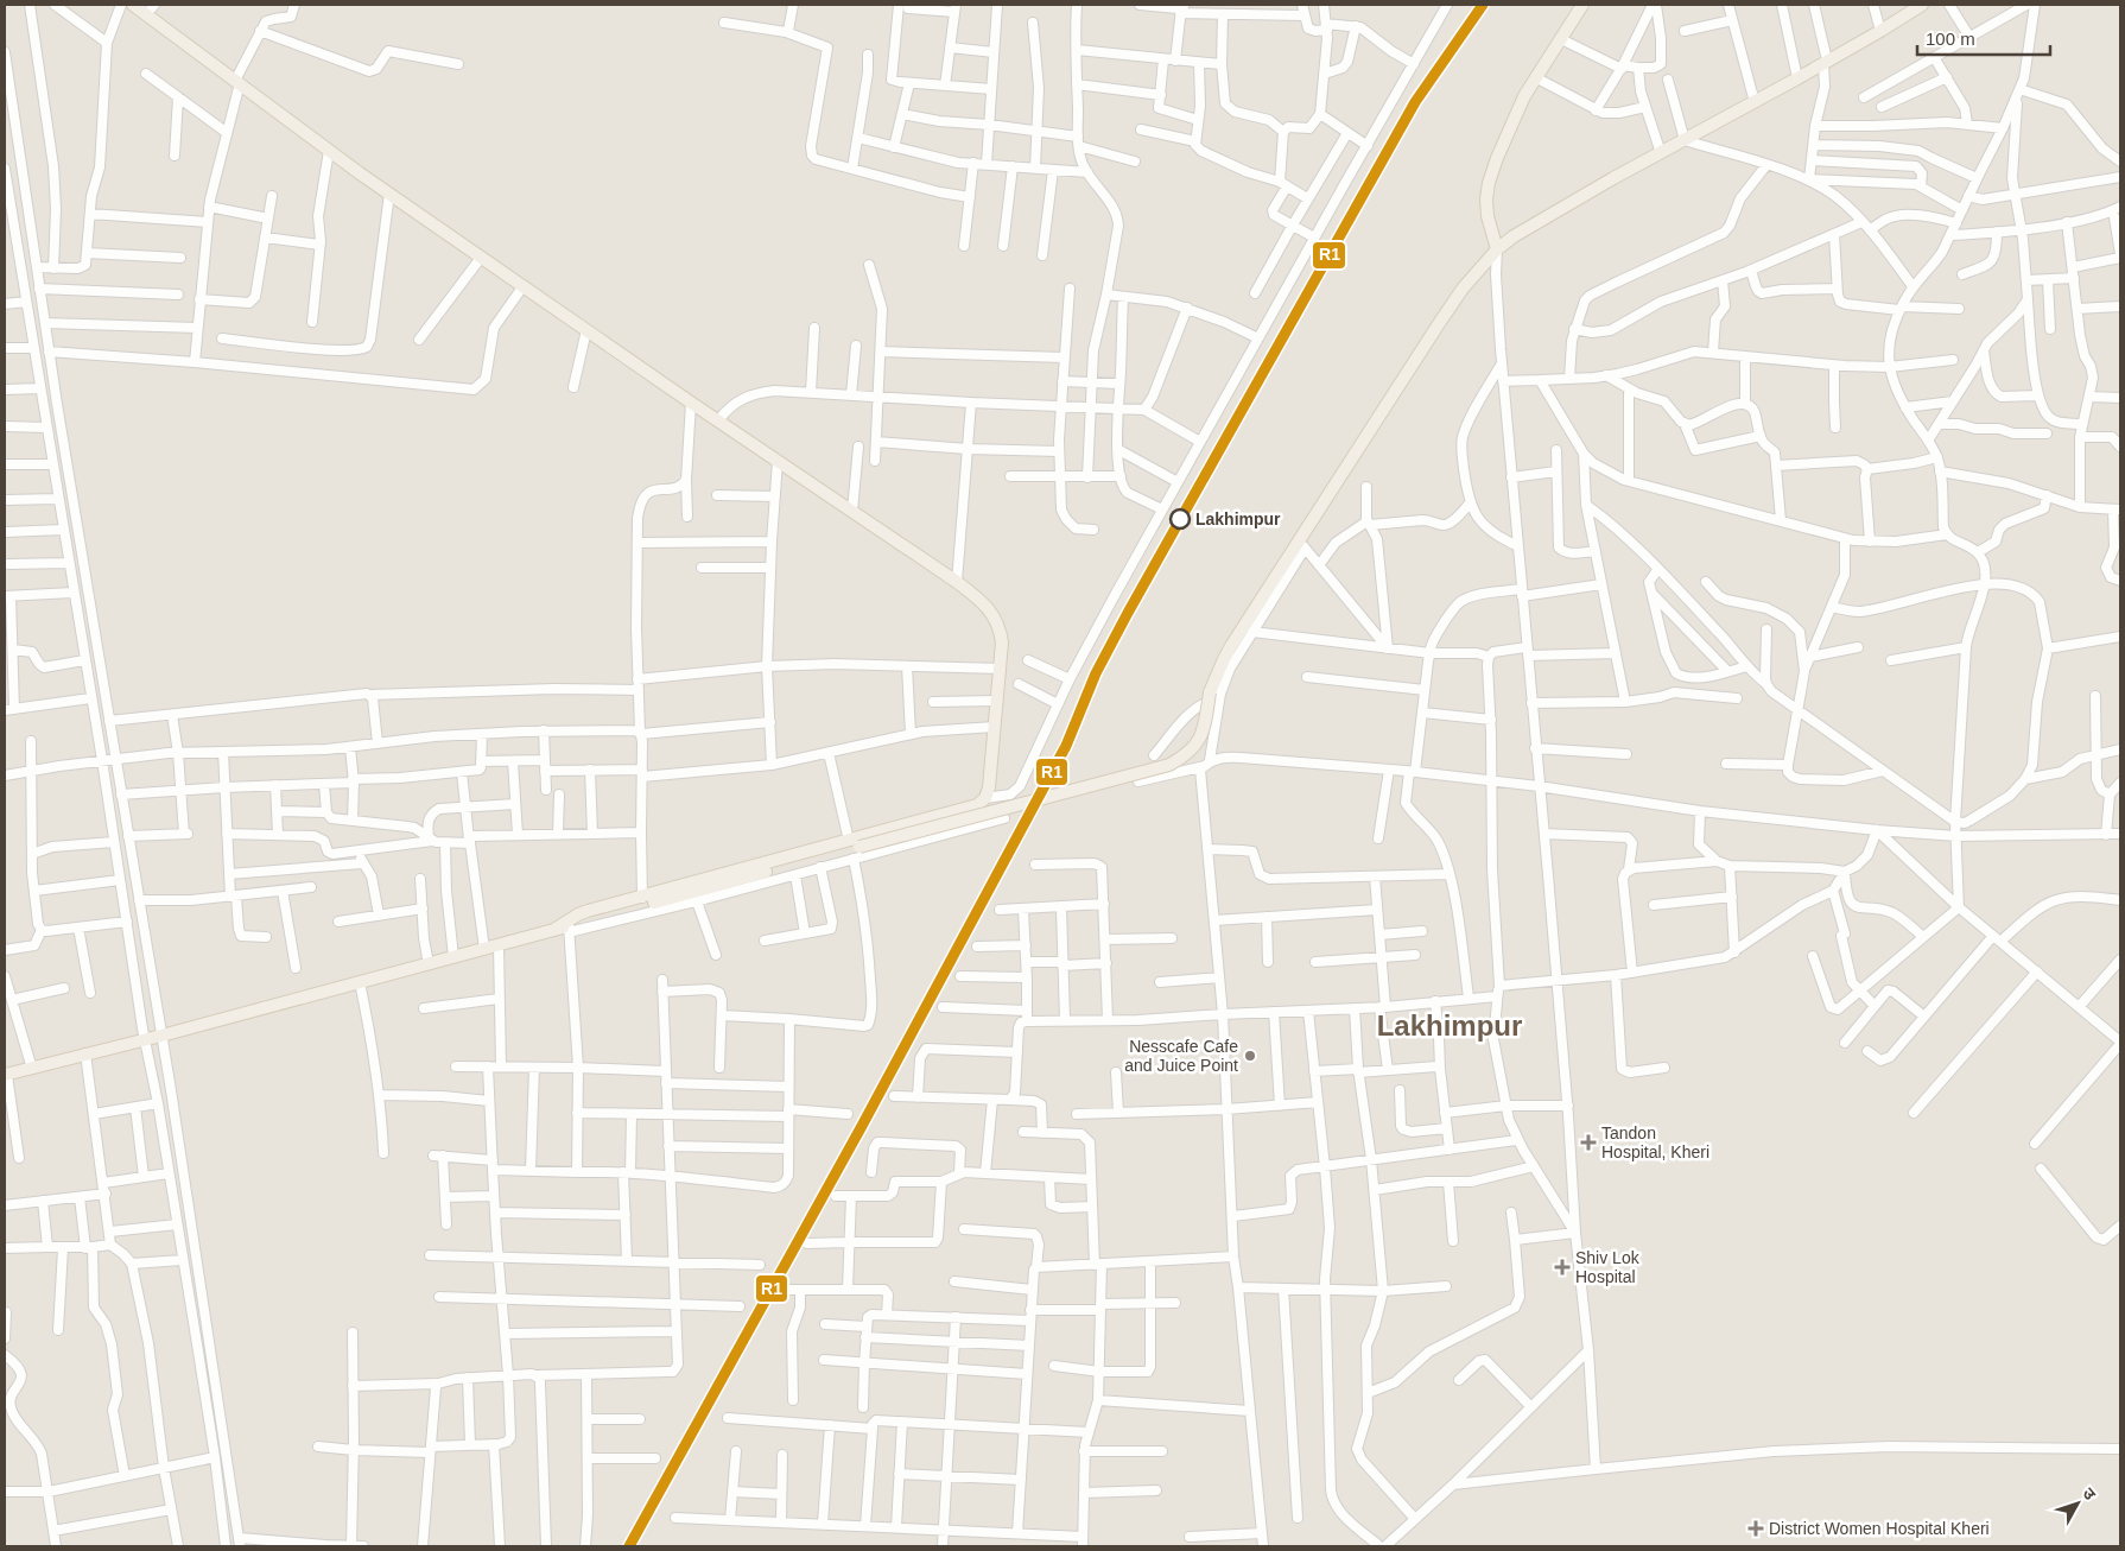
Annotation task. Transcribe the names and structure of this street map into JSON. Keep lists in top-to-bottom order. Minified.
{"districts":["Lakhimpur"],"places":{"other":["Lakhimpur","Nesscafe Cafe and Juice Point"],"health":["Tandon Hospital, Kheri","Shiv Lok Hospital","District Women Hospital Kheri"]},"lines":["transit line R1"],"scale_bar":"100 m","north":"top right"}
